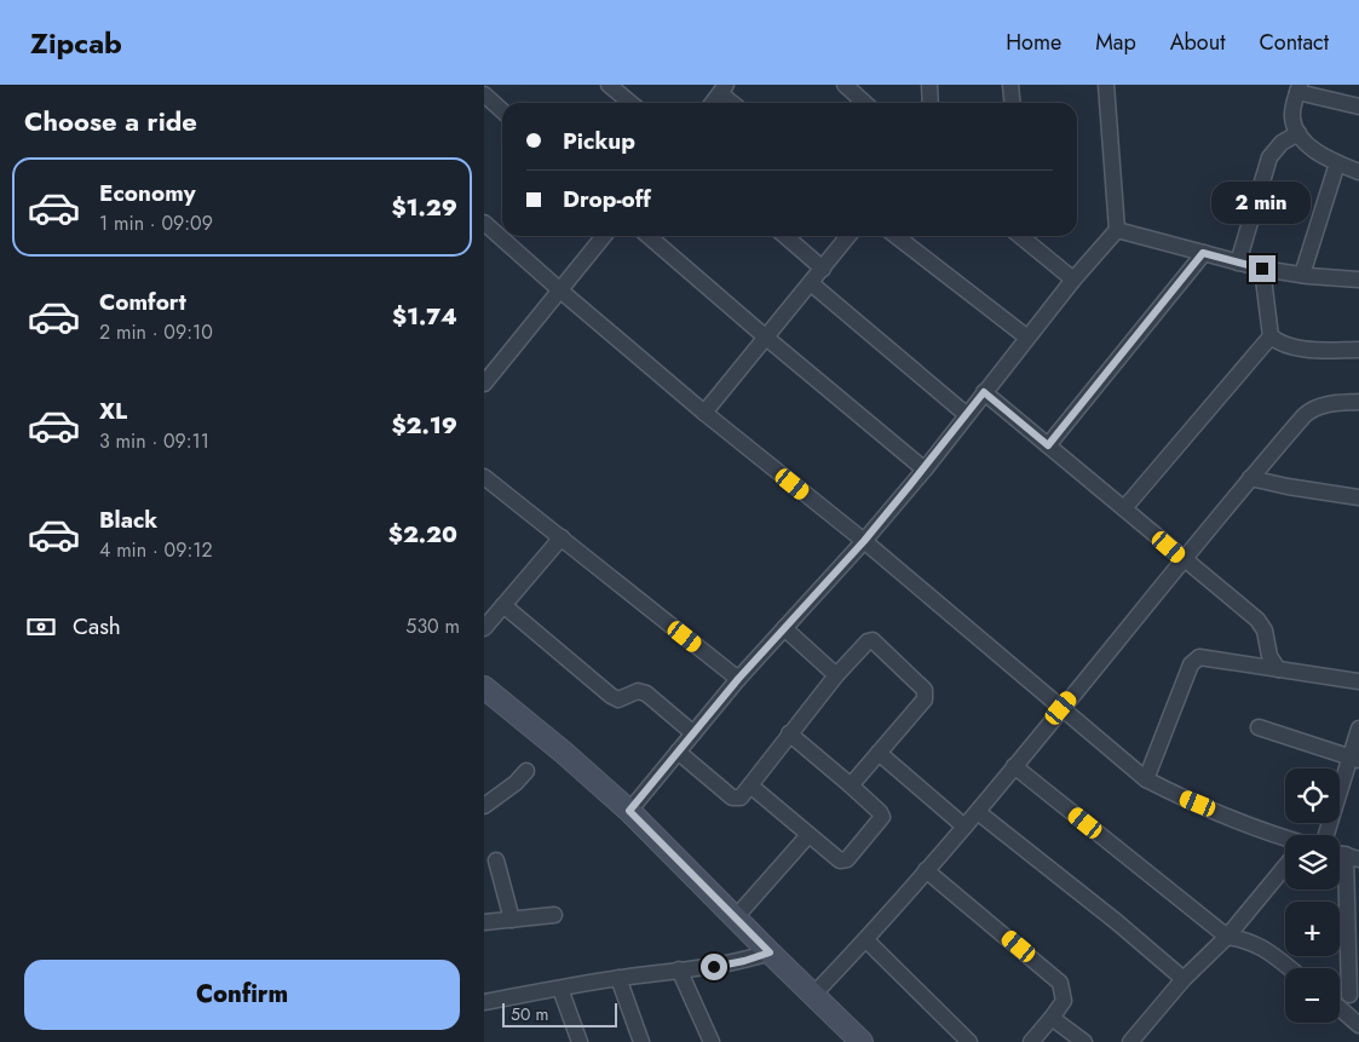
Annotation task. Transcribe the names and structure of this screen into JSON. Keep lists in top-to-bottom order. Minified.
{"scale_bar":"50 m","page":{"header":"Zipcab","nav":["Home","Map","About","Contact"],"heading":"Choose a ride","banner":["Pickup","Drop-off"],"list":[{"name":"Economy","note":"1 min · 09:09","value":"$1.29"},{"name":"Comfort","note":"2 min · 09:10","value":"$1.74"},{"name":"XL","note":"3 min · 09:11","value":"$2.19"},{"name":"Black","note":"4 min · 09:12","value":"$2.20"}],"bubble":"2 min","pay":["Cash","530 m"],"map_buttons":["+","−"],"buttons":"Confirm","scale":"50 m"}}
